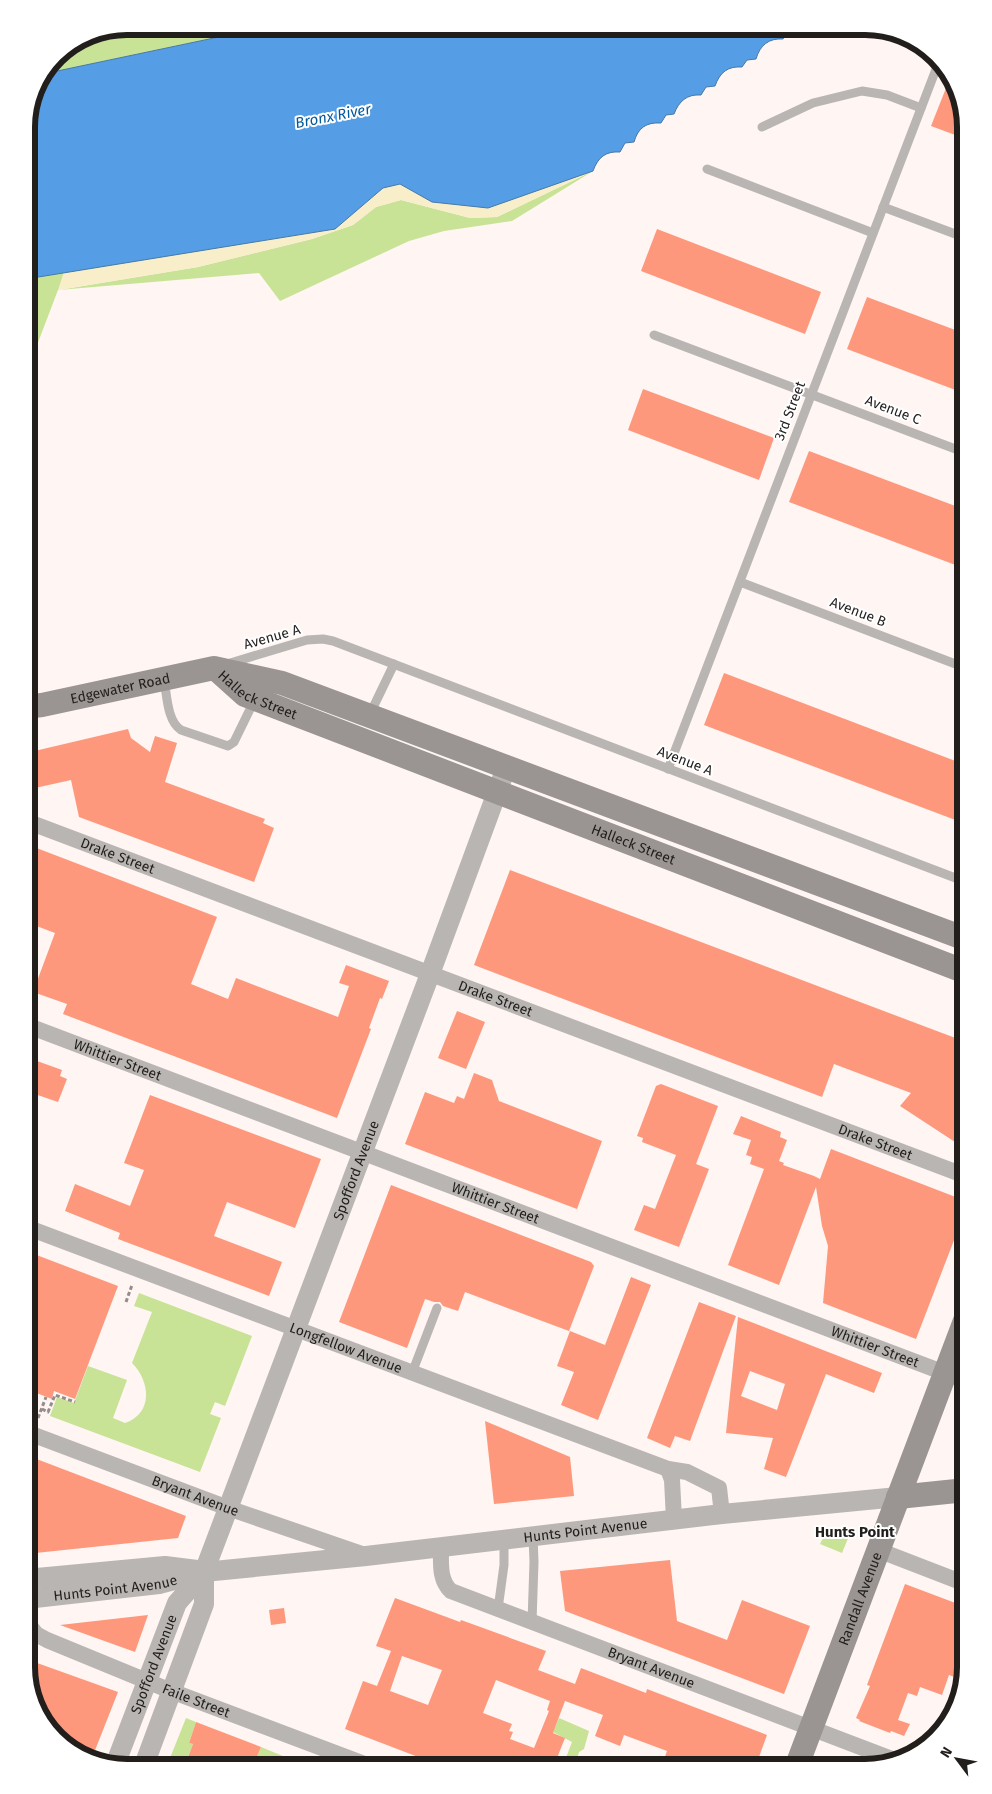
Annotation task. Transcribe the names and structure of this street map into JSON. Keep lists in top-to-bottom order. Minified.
{"streets":{"main road":["Edgewater Road","Halleck Street","Hunts Point Avenue","Randall Avenue"],"street":["Drake Street","Whittier Street","Spofford Avenue","Longfellow Avenue","Bryant Avenue","Faile Street"],"lane":["Avenue C","3rd Street","Avenue B","Avenue A"]},"crossings":[["Avenue C","3rd Street"],["3rd Street","Avenue B"],["3rd Street","Avenue A"],["Avenue A","Edgewater Road"],["Avenue A","Halleck Street"],["Edgewater Road","Halleck Street"],["Halleck Street","Spofford Avenue"],["Drake Street","Spofford Avenue"],["Whittier Street","Spofford Avenue"],["Whittier Street","Randall Avenue"],["Spofford Avenue","Longfellow Avenue"],["Spofford Avenue","Bryant Avenue"],["Spofford Avenue","Hunts Point Avenue"],["Spofford Avenue","Faile Street"],["Longfellow Avenue","Hunts Point Avenue"],["Bryant Avenue","Hunts Point Avenue"],["Bryant Avenue","Randall Avenue"],["Hunts Point Avenue","Randall Avenue"]],"districts":["Hunts Point"],"water":["Bronx River"],"north":"top left"}
